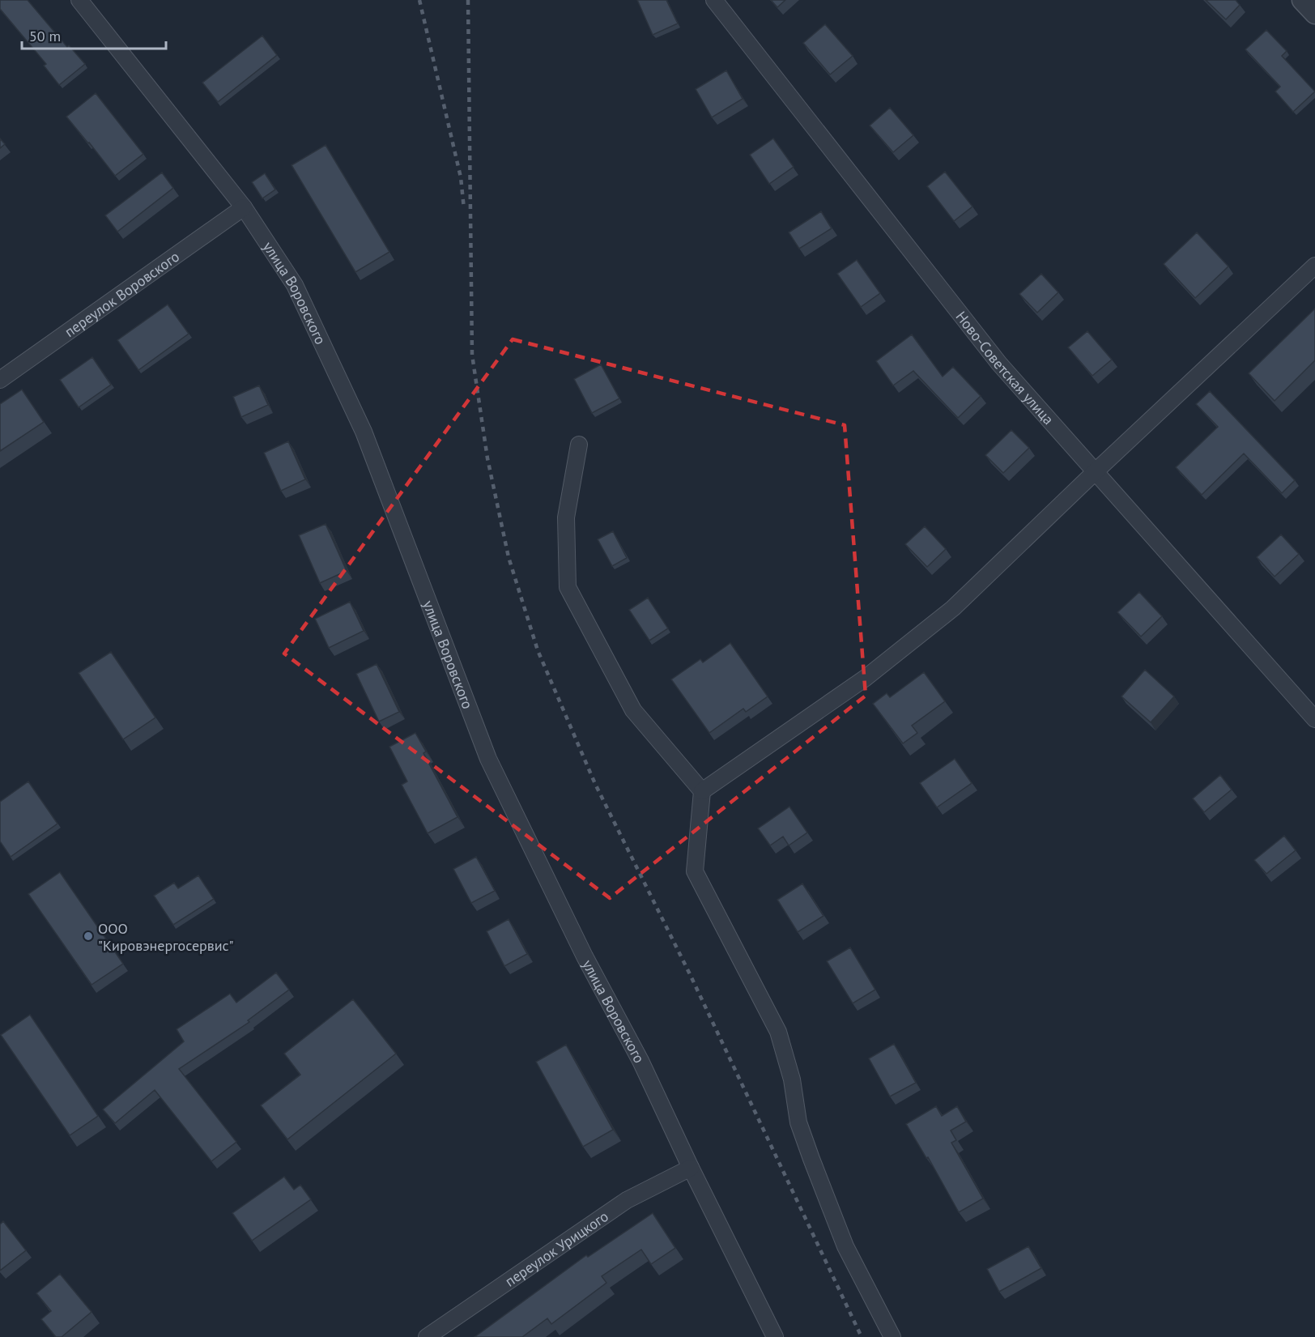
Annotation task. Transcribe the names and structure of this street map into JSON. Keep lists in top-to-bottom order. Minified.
{"streets":{"street":["переулок Воровского","улица Воровского","Ново-Советская улица","переулок Урицкого"]},"crossings":[["переулок Воровского","улица Воровского"],["улица Воровского","переулок Урицкого"]],"places":["ООО \"Кировэнергосервис\""],"scale_bar":"50 m"}
